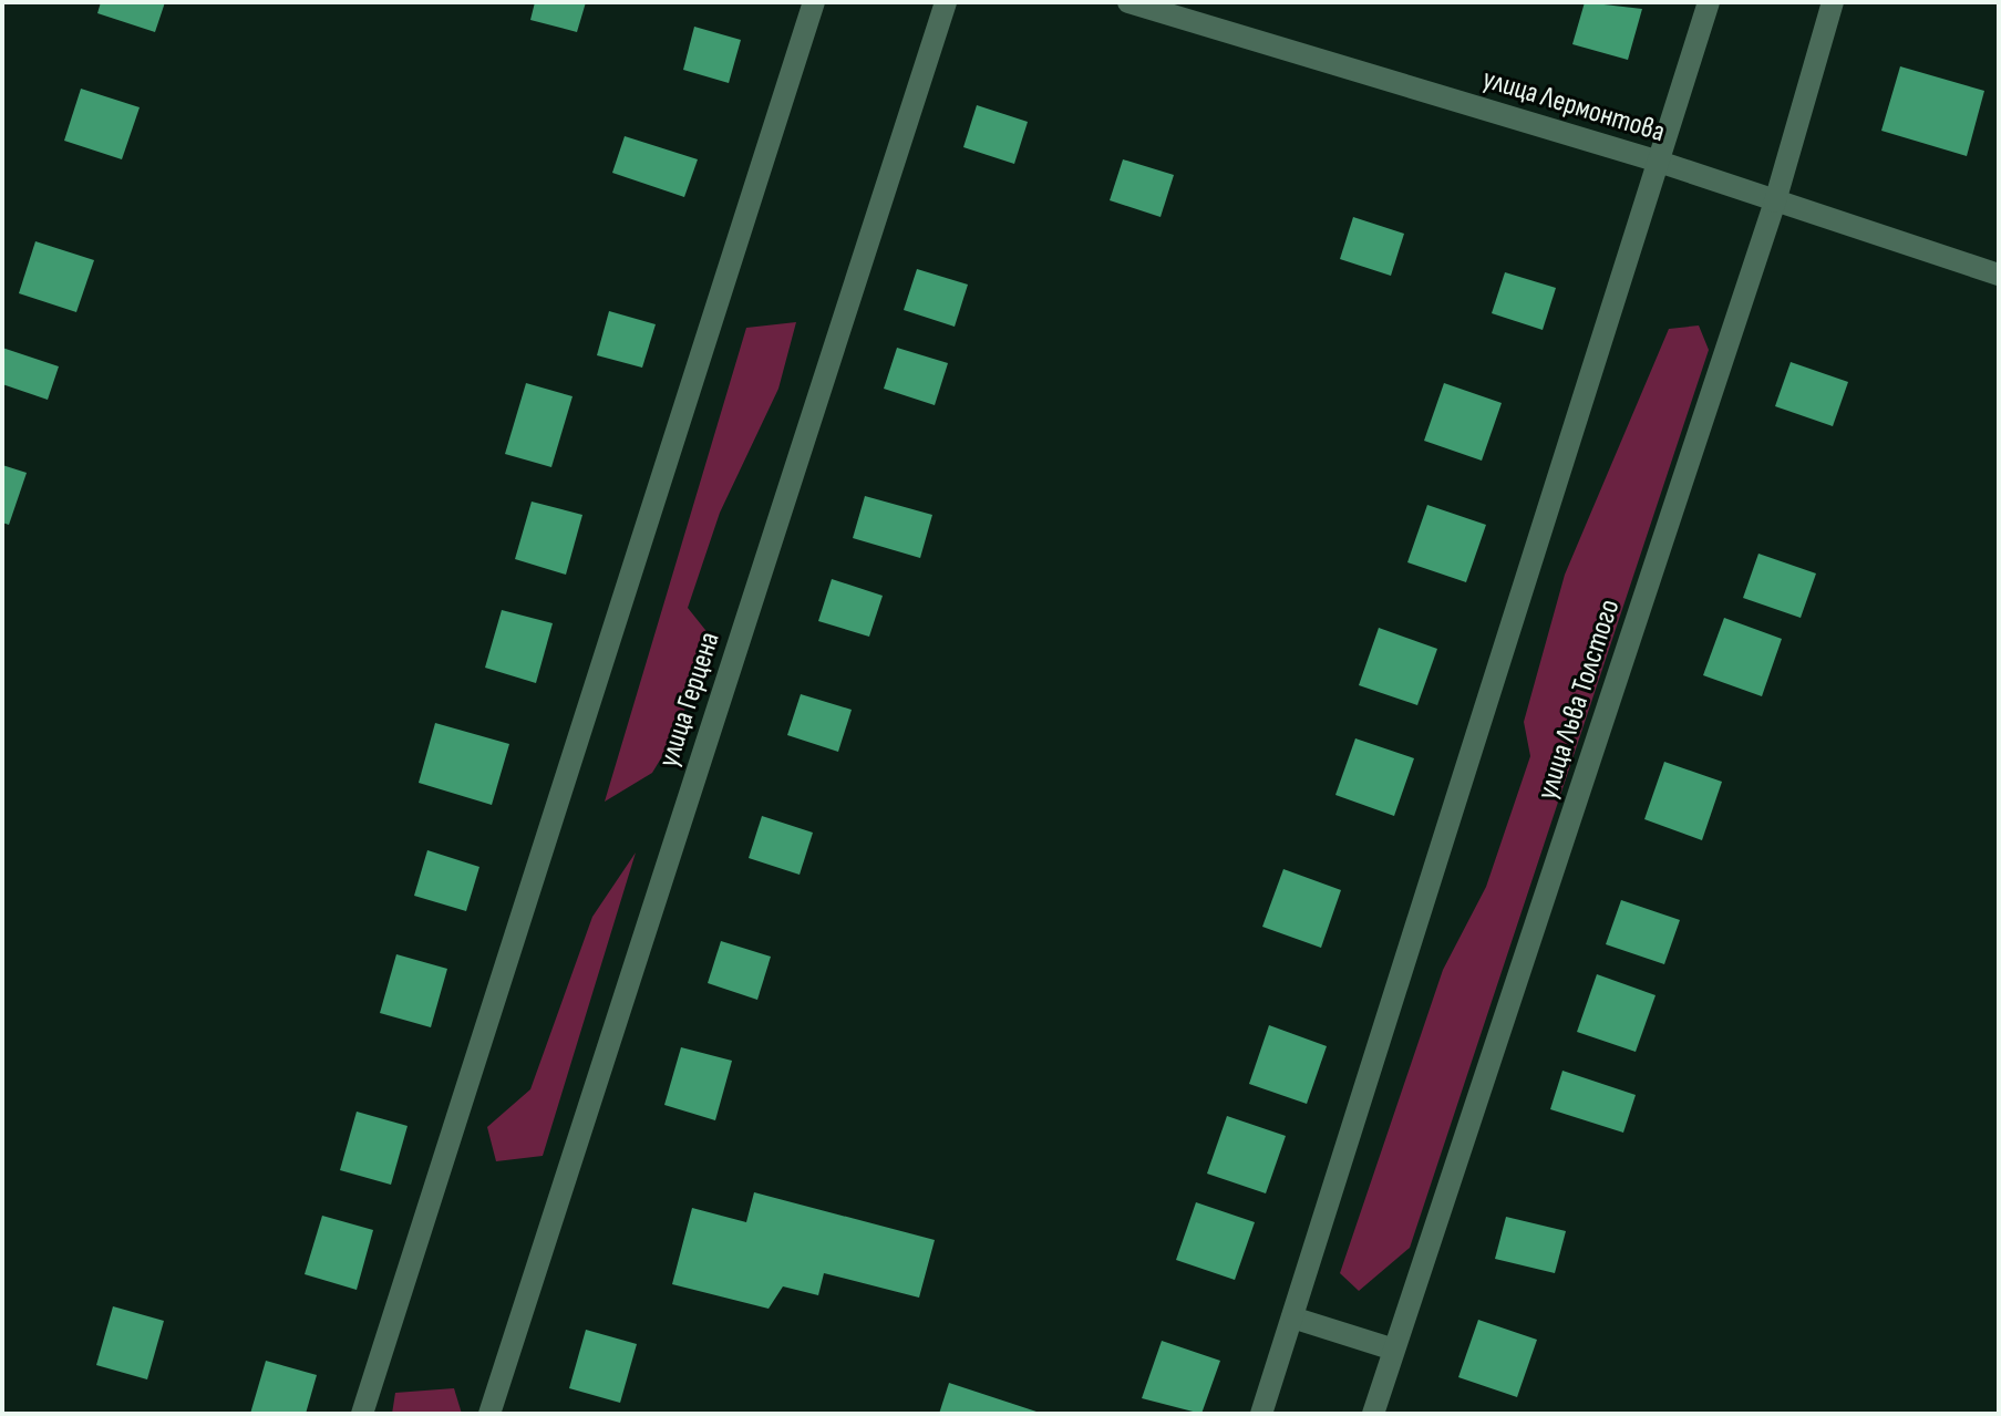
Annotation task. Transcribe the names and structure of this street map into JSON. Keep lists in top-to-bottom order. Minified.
{"streets":{"street":["улица Лермонтова","улица Герцена","улица Льва Толстого"]},"crossings":[["улица Лермонтова","улица Льва Толстого"]]}
